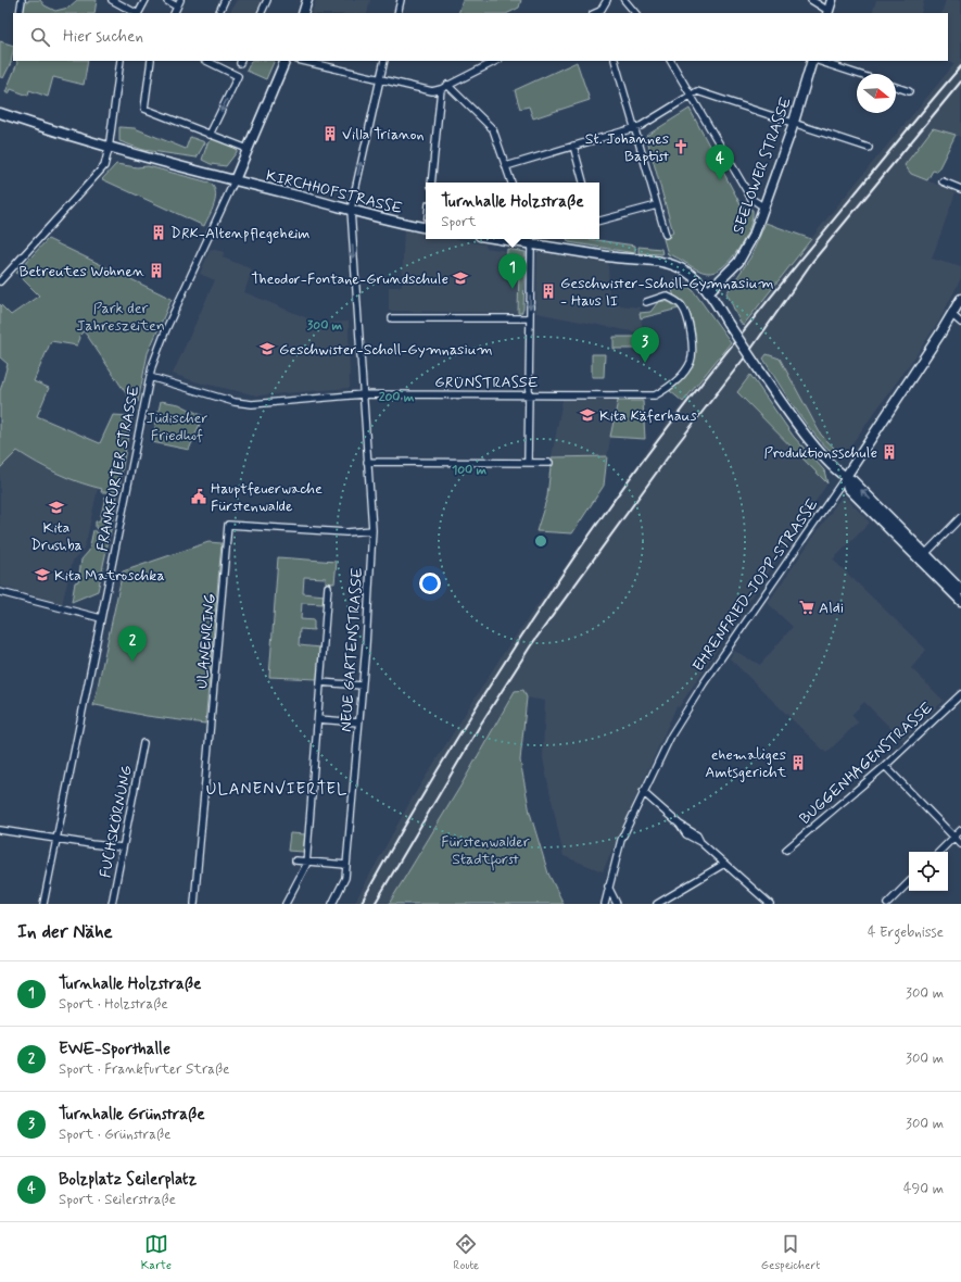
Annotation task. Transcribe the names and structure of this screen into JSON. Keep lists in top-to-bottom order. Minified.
{"streets":{"street":["SEELOWER STRASSE","KIRCHHOFSTRASSE","GRÜNSTRASSE","FRANKFURTER STRASSE","EHRENFRIED-JOPP-STRASSE","ULANENRING","NEUE GARTENSTRASSE","BUGGENHAGENSTRASSE","FUCHSKÖRNUNG"]},"crossings":[["KIRCHHOFSTRASSE","FRANKFURTER STRASSE"],["KIRCHHOFSTRASSE","NEUE GARTENSTRASSE"],["GRÜNSTRASSE","FRANKFURTER STRASSE"],["GRÜNSTRASSE","NEUE GARTENSTRASSE"],["ULANENRING","NEUE GARTENSTRASSE"]],"districts":["ULANENVIERTEL"],"parks":["Park der Jahreszeiten","Jüdischer Friedhof","Fürstenwalder Stadtforst"],"places":{"building":["Villa Trianon","DRK-Altenpflegeheim","Betreutes Wohnen","Geschwister-Scholl-Gymnasium - Haus II","Produktionsschule","ehemaliges Amtsgericht"],"church":["St. Johannes Baptist"],"school or university":["Theodor-Fontane-Grundschule","Geschwister-Scholl-Gymnasium","Kita Käferhaus","Kita Drushba","Kita Matroschka"],"public building":["Hauptfeuerwache Fürstenwalde"],"supermarket":["Aldi"]},"north":"right","page":{"search":"Hier suchen","pins":["4","1","3","2"],"popup":["Turnhalle Holzstraße","Sport"],"heading":["In der Nähe","4 Ergebnisse"],"list":[{"mark":"1","name":"Turnhalle Holzstraße","note":"Sport · Holzstraße","value":"300 m"},{"mark":"2","name":"EWE-Sporthalle","note":"Sport · Frankfurter Straße","value":"300 m"},{"mark":"3","name":"Turnhalle Grünstraße","note":"Sport · Grünstraße","value":"300 m"},{"mark":"4","name":"Bolzplatz Seilerplatz","note":"Sport · Seilerstraße","value":"490 m"}],"nav":["Karte","Route","Gespeichert"]},"rings":["300 m","200 m","100 m"]}
